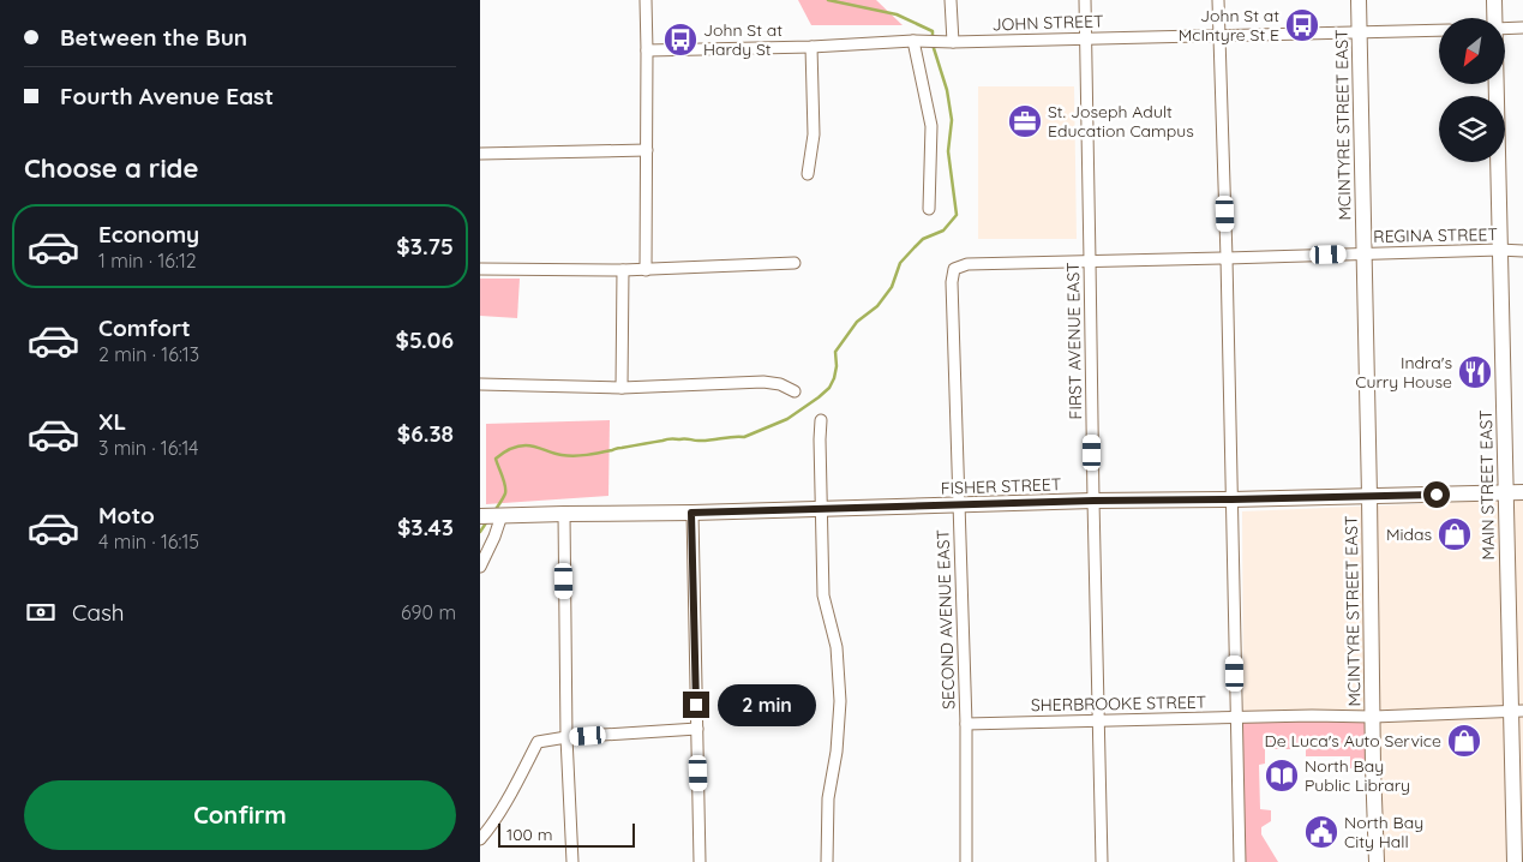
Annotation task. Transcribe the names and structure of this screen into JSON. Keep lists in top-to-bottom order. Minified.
{"streets":{"main road":["MCINTYRE STREET EAST","MAIN STREET EAST","FISHER STREET"],"street":["JOHN STREET","REGINA STREET","FIRST AVENUE EAST","SECOND AVENUE EAST","SHERBROOKE STREET"]},"crossings":[["JOHN STREET","MCINTYRE STREET EAST"],["JOHN STREET","FIRST AVENUE EAST"],["MCINTYRE STREET EAST","REGINA STREET"],["MCINTYRE STREET EAST","FISHER STREET"],["MCINTYRE STREET EAST","SHERBROOKE STREET"],["REGINA STREET","FIRST AVENUE EAST"],["REGINA STREET","MAIN STREET EAST"],["REGINA STREET","SECOND AVENUE EAST"],["FIRST AVENUE EAST","FISHER STREET"],["FIRST AVENUE EAST","SHERBROOKE STREET"],["MAIN STREET EAST","FISHER STREET"],["MAIN STREET EAST","SHERBROOKE STREET"],["FISHER STREET","SECOND AVENUE EAST"],["SECOND AVENUE EAST","SHERBROOKE STREET"]],"places":{"bus stop":["John St at McIntyre St E","John St at Hardy St"],"office":["St. Joseph Adult Education Campus"],"restaurant":["Indra's Curry House"],"shop":["Midas","De Luca's Auto Service"],"library":["North Bay Public Library"],"public building":["North Bay City Hall"]},"scale_bar":"100 m","north":"bottom left","page":{"banner":["Between the Bun","Fourth Avenue East"],"heading":"Choose a ride","list":[{"name":"Economy","note":"1 min · 16:12","value":"$3.75"},{"name":"Comfort","note":"2 min · 16:13","value":"$5.06"},{"name":"XL","note":"3 min · 16:14","value":"$6.38"},{"name":"Moto","note":"4 min · 16:15","value":"$3.43"}],"pay":["Cash","690 m"],"bubble":"2 min","buttons":"Confirm","scale":"100 m"}}
